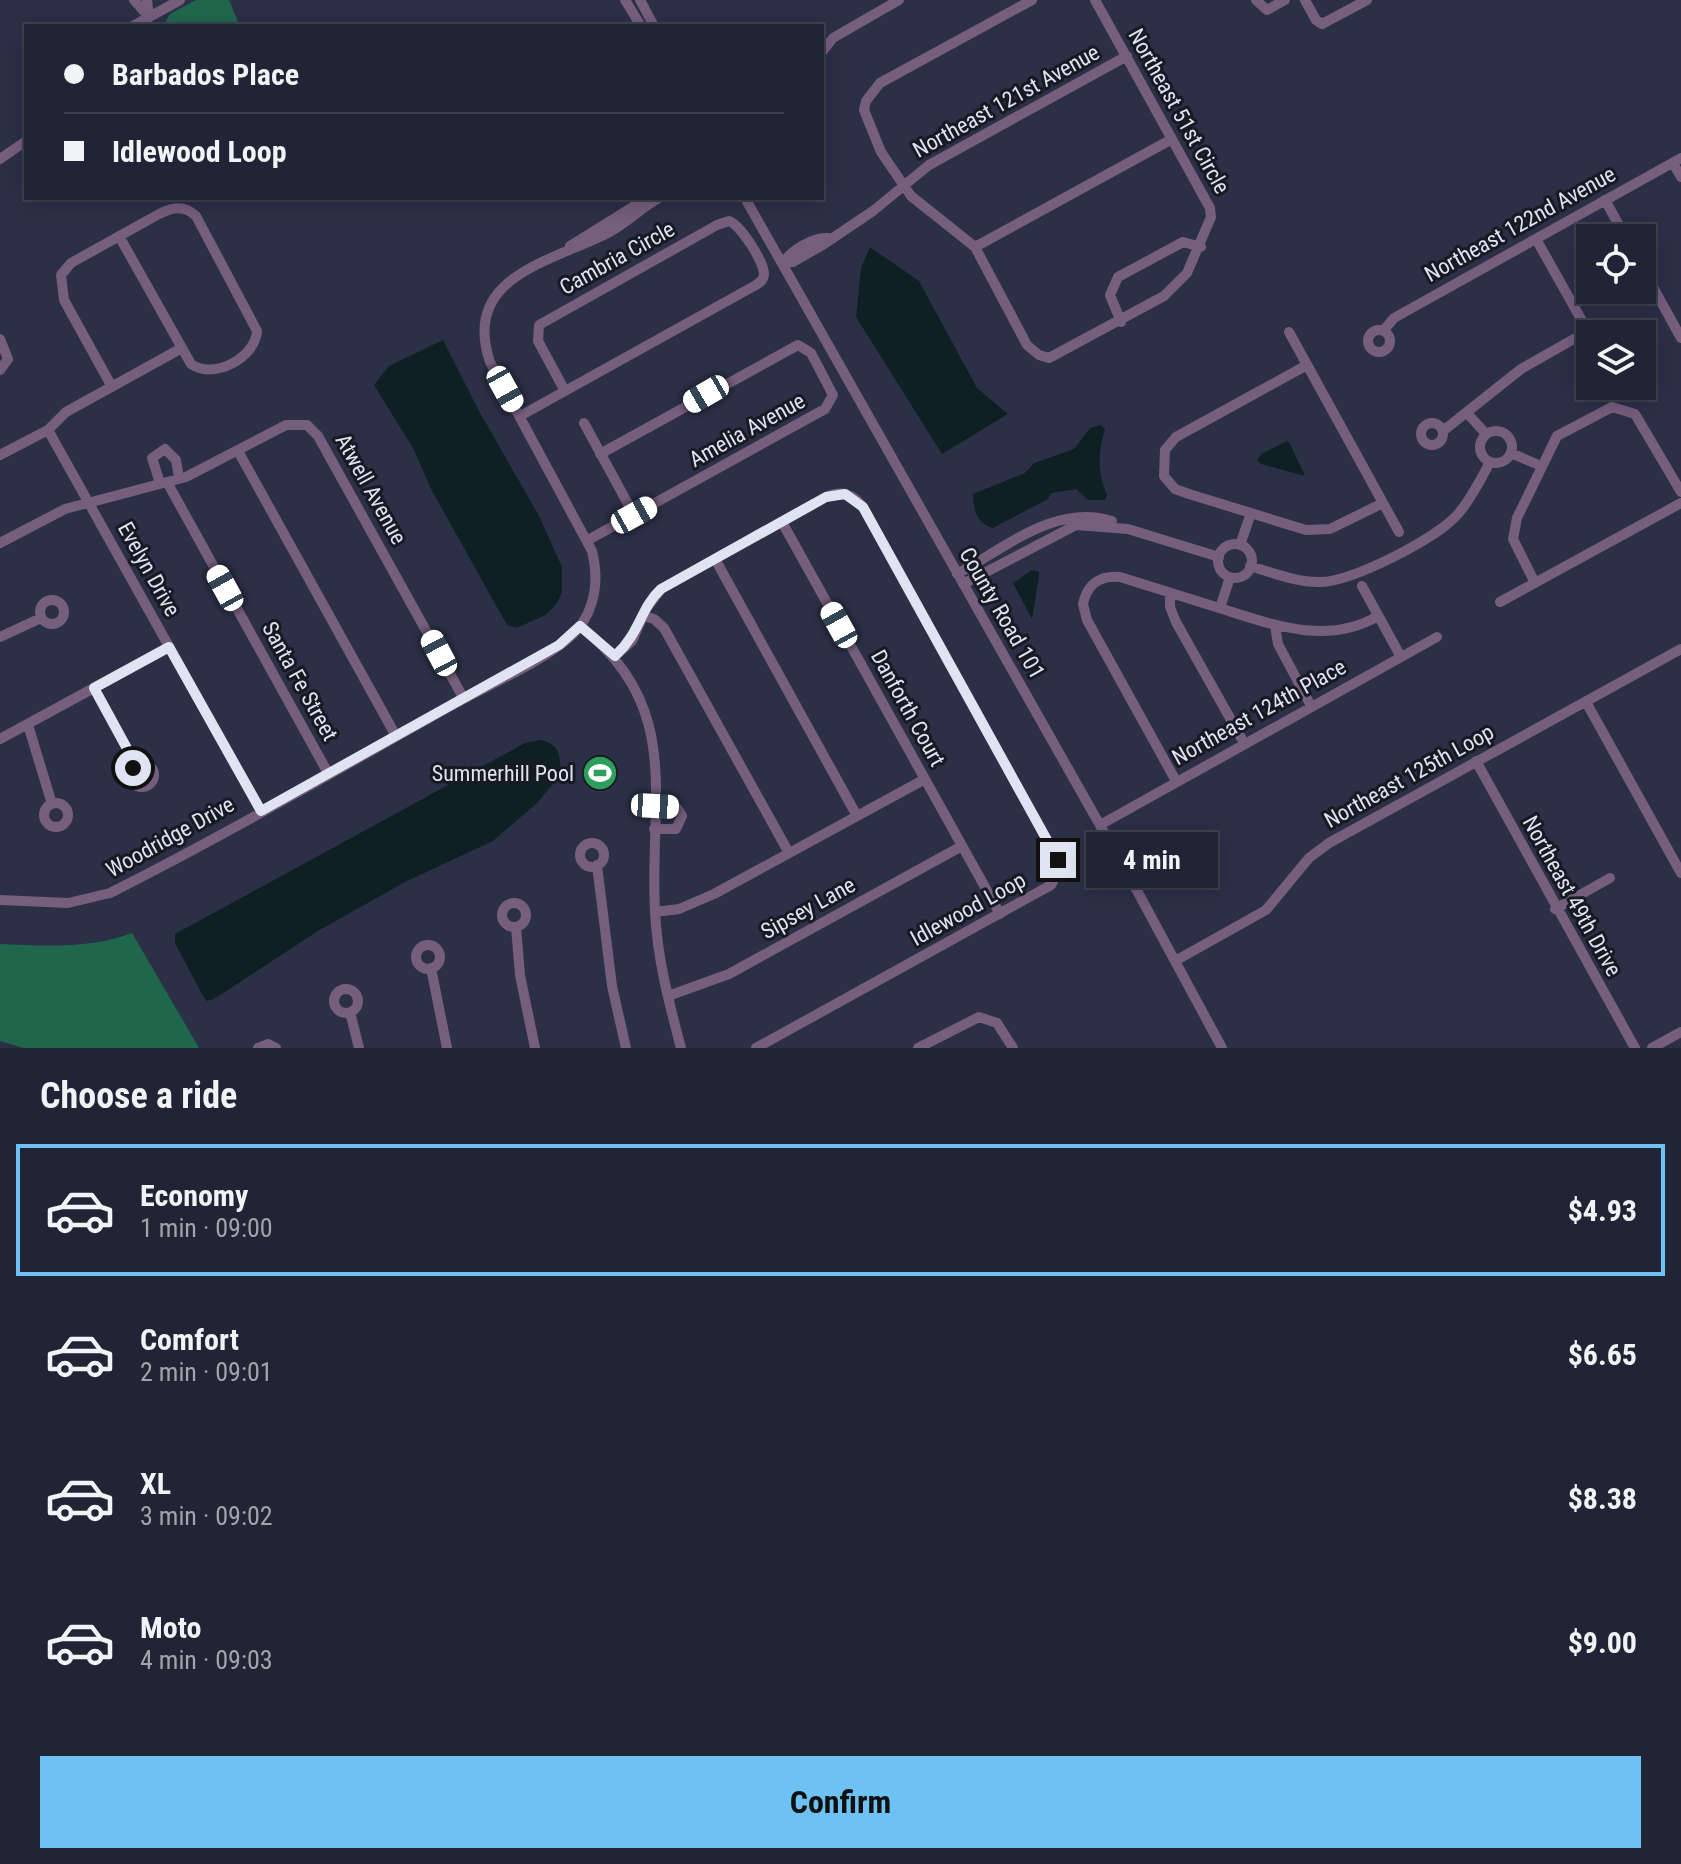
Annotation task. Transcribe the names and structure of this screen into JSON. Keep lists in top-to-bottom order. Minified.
{"streets":{"street":["Northeast 121st Avenue","Northeast 51st Circle","Northeast 122nd Avenue","Cambria Circle","Amelia Avenue","Atwell Avenue","Evelyn Drive","County Road 101","Santa Fe Street","Danforth Court","Northeast 124th Place","Northeast 125th Loop","Woodridge Drive","Northeast 49th Drive","Sipsey Lane","Idlewood Loop"]},"crossings":[["Northeast 121st Avenue","Northeast 51st Circle"],["Northeast 121st Avenue","County Road 101"],["Atwell Avenue","Evelyn Drive"],["Atwell Avenue","Santa Fe Street"],["Atwell Avenue","Woodridge Drive"],["Evelyn Drive","Woodridge Drive"],["County Road 101","Northeast 124th Place"],["County Road 101","Northeast 125th Loop"],["Santa Fe Street","Woodridge Drive"],["Danforth Court","Sipsey Lane"],["Danforth Court","Idlewood Loop"],["Northeast 125th Loop","Northeast 49th Drive"]],"places":{"sports":["Summerhill Pool"]},"page":{"banner":["Barbados Place","Idlewood Loop"],"bubble":"4 min","heading":"Choose a ride","list":[{"name":"Economy","note":"1 min · 09:00","value":"$4.93"},{"name":"Comfort","note":"2 min · 09:01","value":"$6.65"},{"name":"XL","note":"3 min · 09:02","value":"$8.38"},{"name":"Moto","note":"4 min · 09:03","value":"$9.00"}],"buttons":"Confirm"}}
